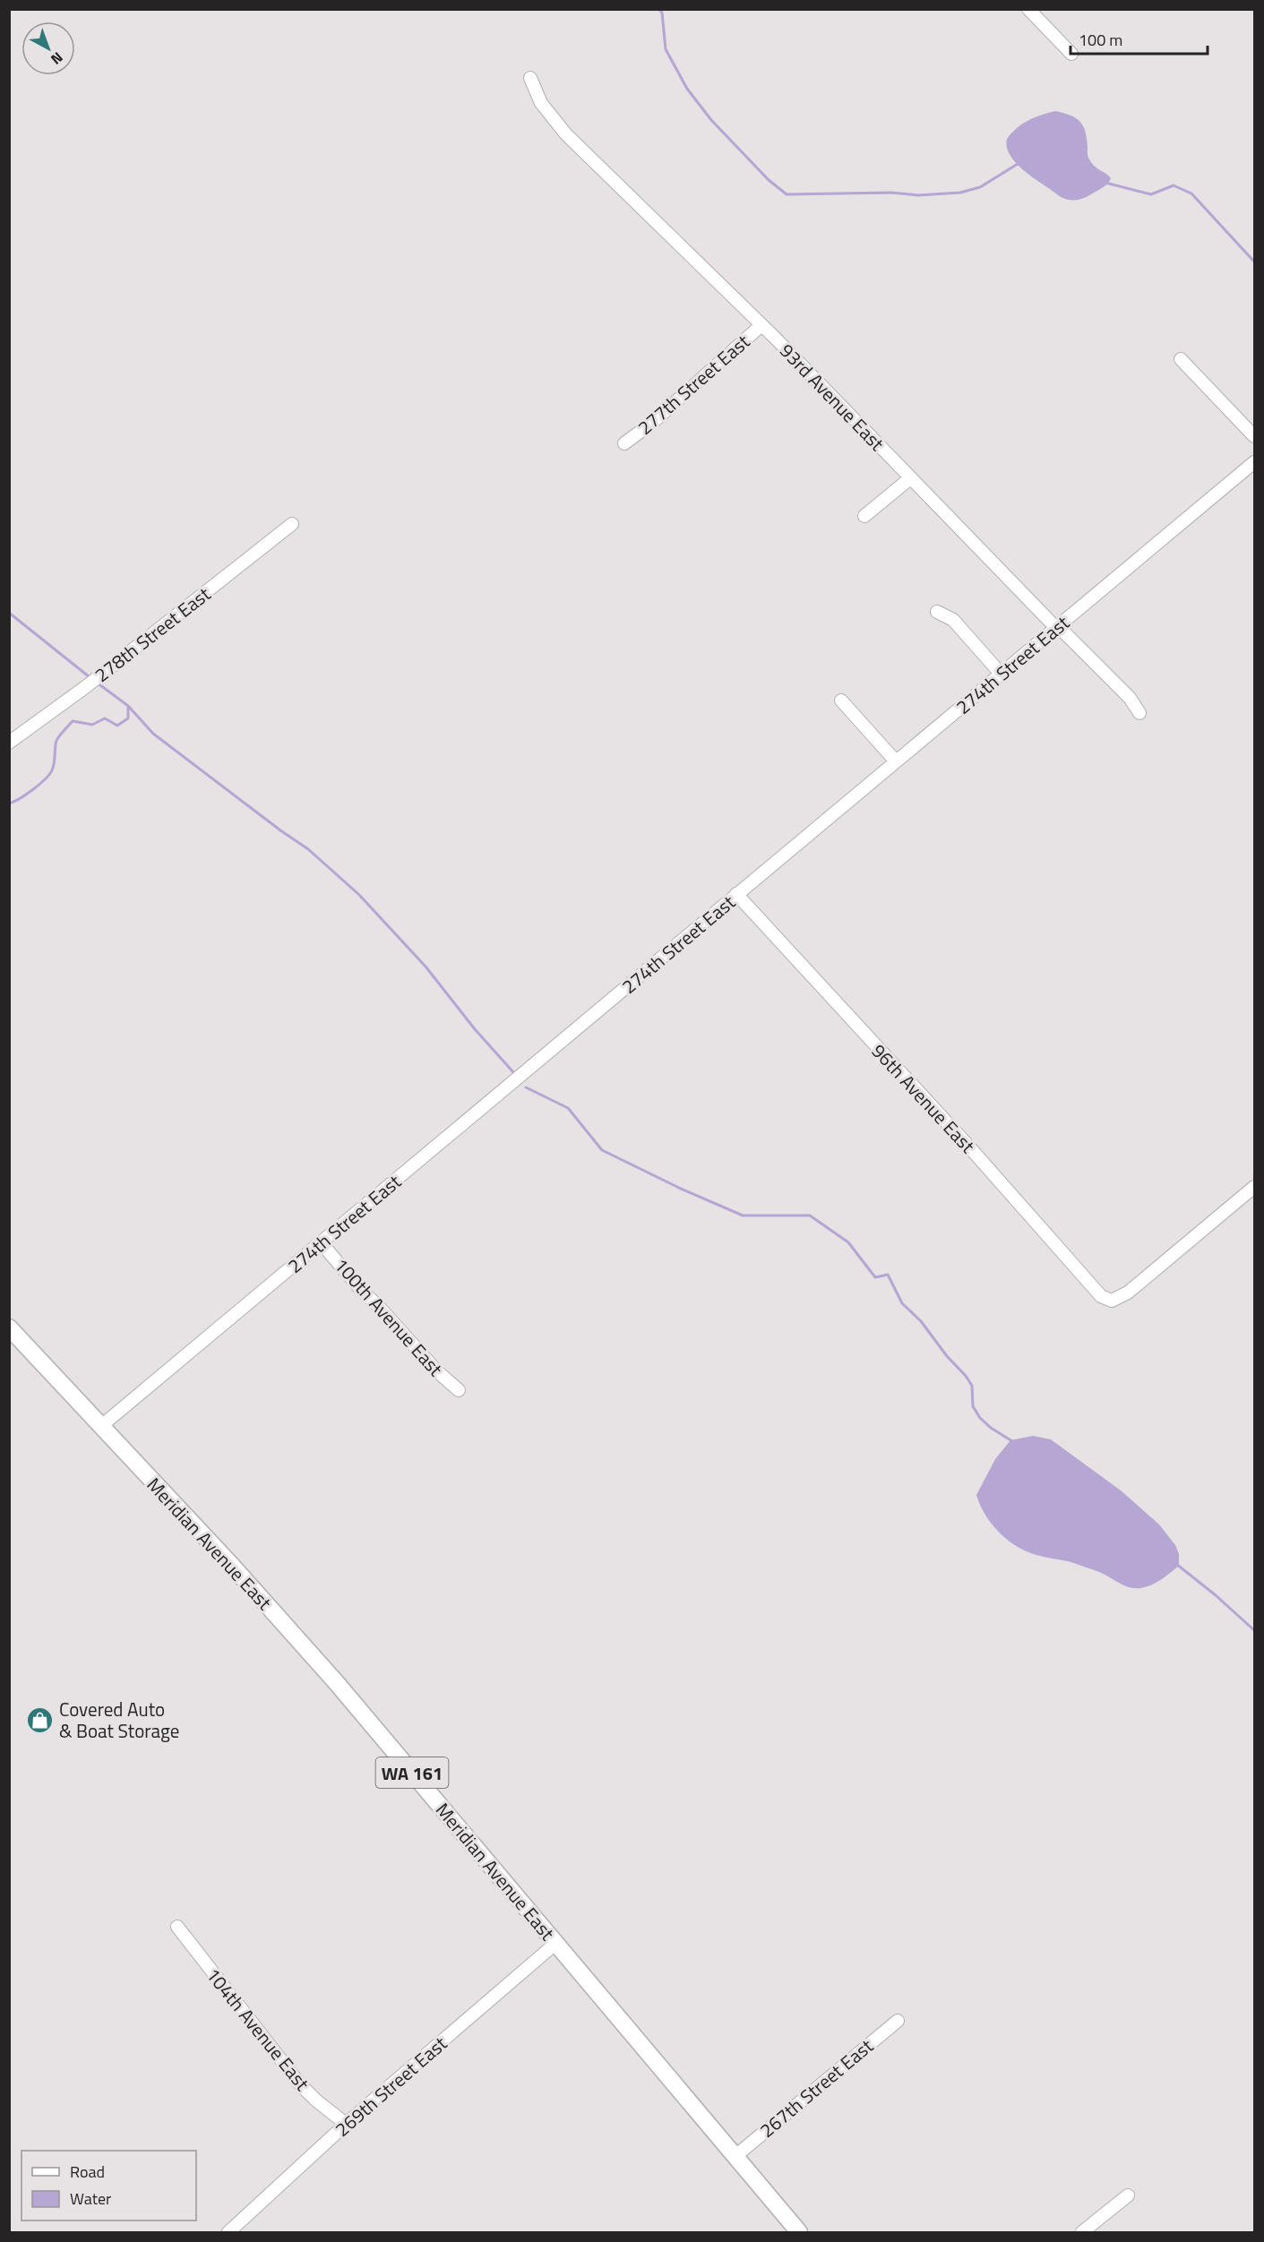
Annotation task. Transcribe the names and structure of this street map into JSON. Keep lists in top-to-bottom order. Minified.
{"streets":{"main road":["Meridian Avenue East","WA 161"],"street":["277th Street East","93rd Avenue East","278th Street East","274th Street East","96th Avenue East","100th Avenue East","104th Avenue East","269th Street East","267th Street East"]},"crossings":[["277th Street East","93rd Avenue East"],["93rd Avenue East","274th Street East"],["274th Street East","96th Avenue East"],["274th Street East","100th Avenue East"],["274th Street East","Meridian Avenue East"],["Meridian Avenue East","269th Street East"],["Meridian Avenue East","267th Street East"],["104th Avenue East","269th Street East"]],"places":{"shop":["Covered Auto & Boat Storage"]},"legend":["Road","Water"],"scale_bar":"100 m","north":"bottom right"}
